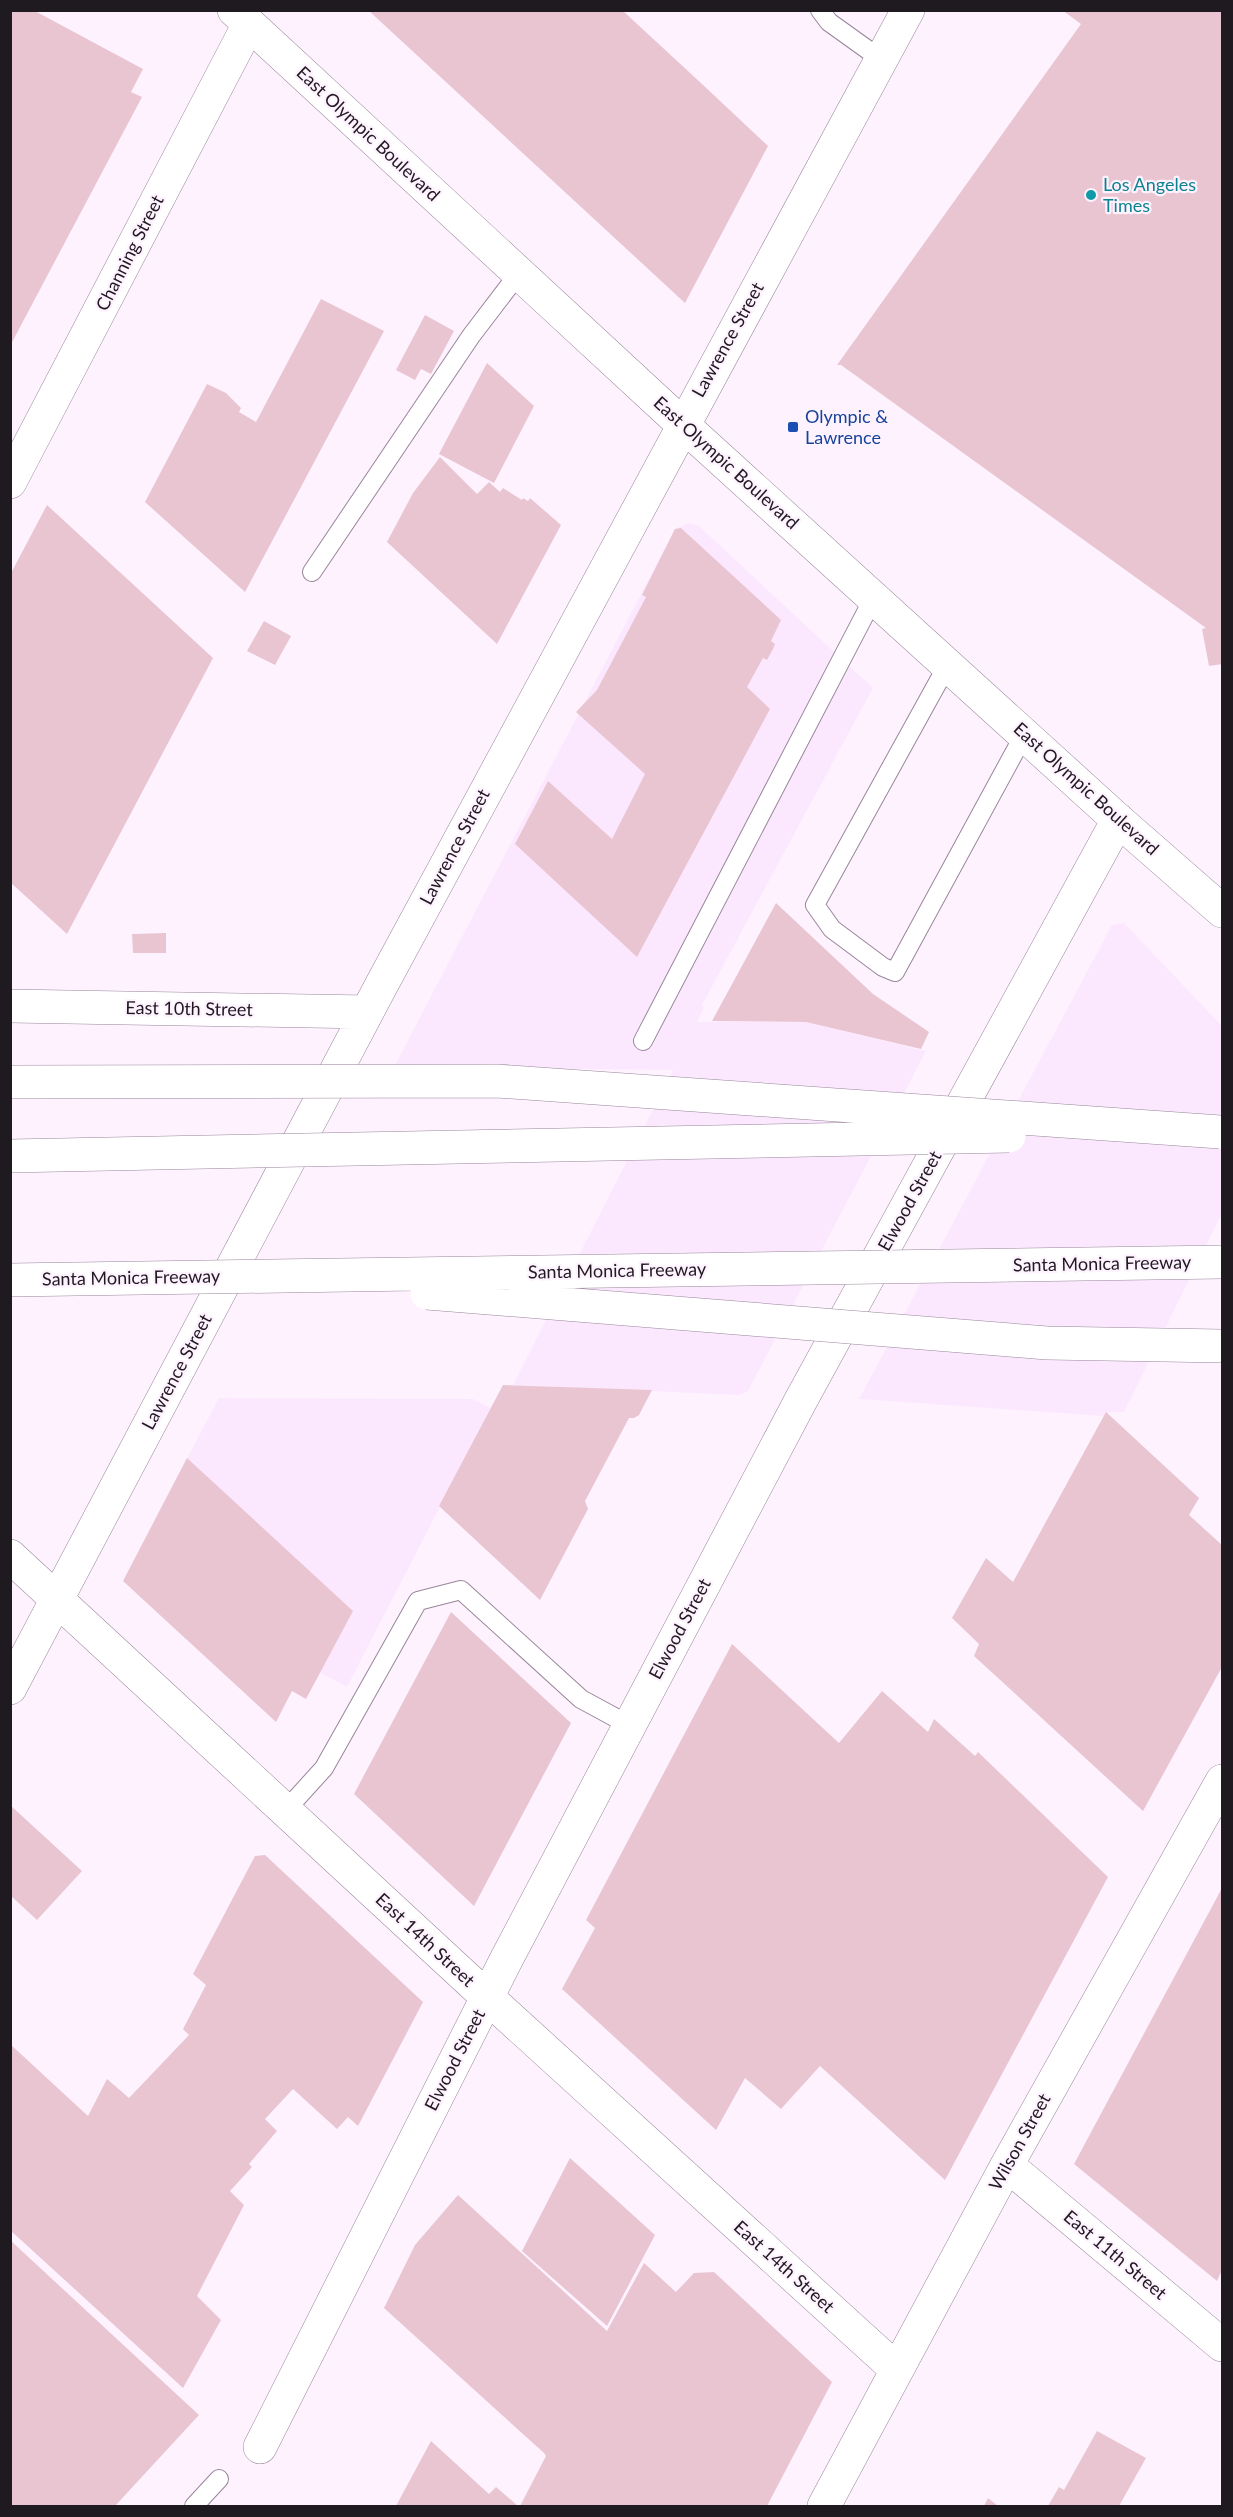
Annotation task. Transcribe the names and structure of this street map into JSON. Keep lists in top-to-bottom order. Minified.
{"streets":{"main road":["East Olympic Boulevard","Channing Street","Lawrence Street","East 10th Street","Elwood Street","Santa Monica Freeway","East 14th Street","Wilson Street","East 11th Street"]},"crossings":[["East Olympic Boulevard","Channing Street"],["East Olympic Boulevard","Lawrence Street"],["East Olympic Boulevard","Elwood Street"],["Lawrence Street","East 10th Street"],["Lawrence Street","East 14th Street"],["Elwood Street","East 14th Street"],["East 14th Street","Wilson Street"],["Wilson Street","East 11th Street"]],"places":{"other":["Los Angeles Times"],"transit":["Olympic & Lawrence"]}}
